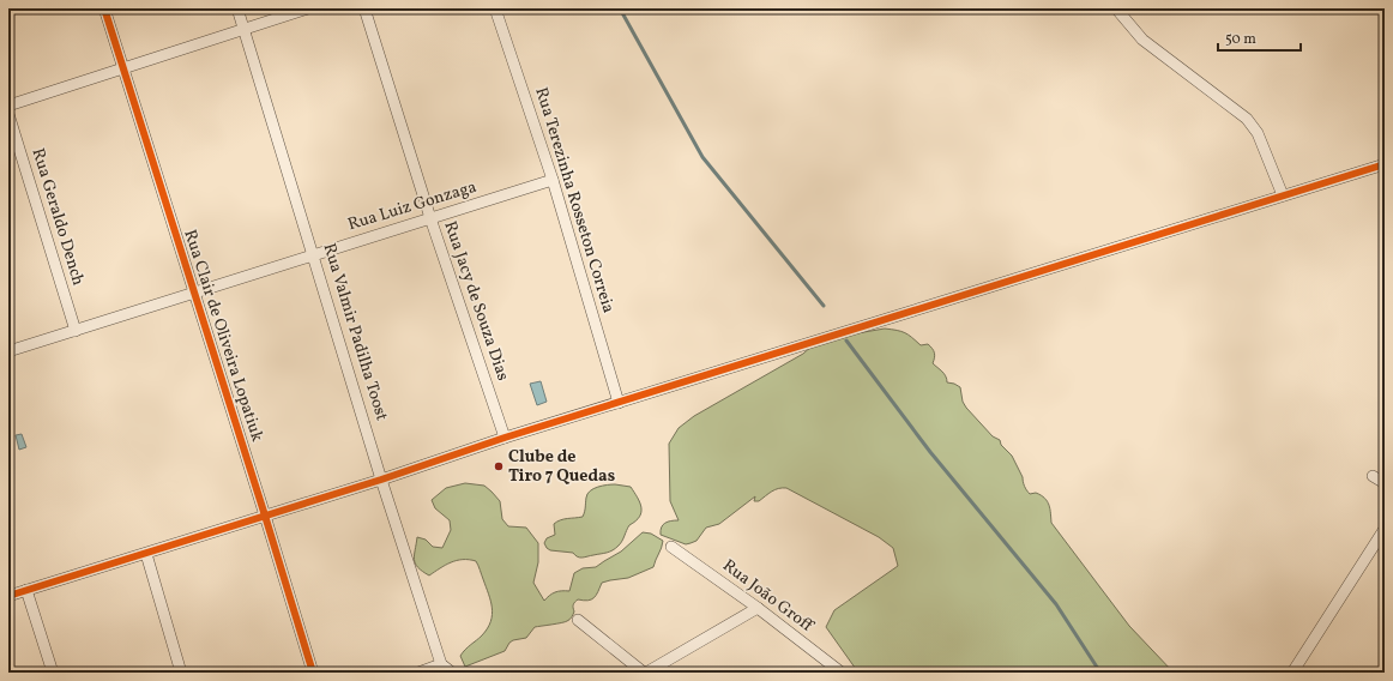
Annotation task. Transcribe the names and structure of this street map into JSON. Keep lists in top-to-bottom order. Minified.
{"streets":{"street":["Rua Terezinha Rosseton Correia","Rua Luiz Gonzaga","Rua Geraldo Dench","Rua Jacy de Souza Dias","Rua Valmir Padilha Toost","Rua Clair de Oliveira Lopatiuk","Rua João Groff"]},"crossings":[["Rua Terezinha Rosseton Correia","Rua Luiz Gonzaga"],["Rua Luiz Gonzaga","Rua Geraldo Dench"],["Rua Luiz Gonzaga","Rua Jacy de Souza Dias"],["Rua Luiz Gonzaga","Rua Valmir Padilha Toost"],["Rua Luiz Gonzaga","Rua Clair de Oliveira Lopatiuk"]],"places":["Clube de Tiro 7 Quedas"],"scale_bar":"50 m"}
